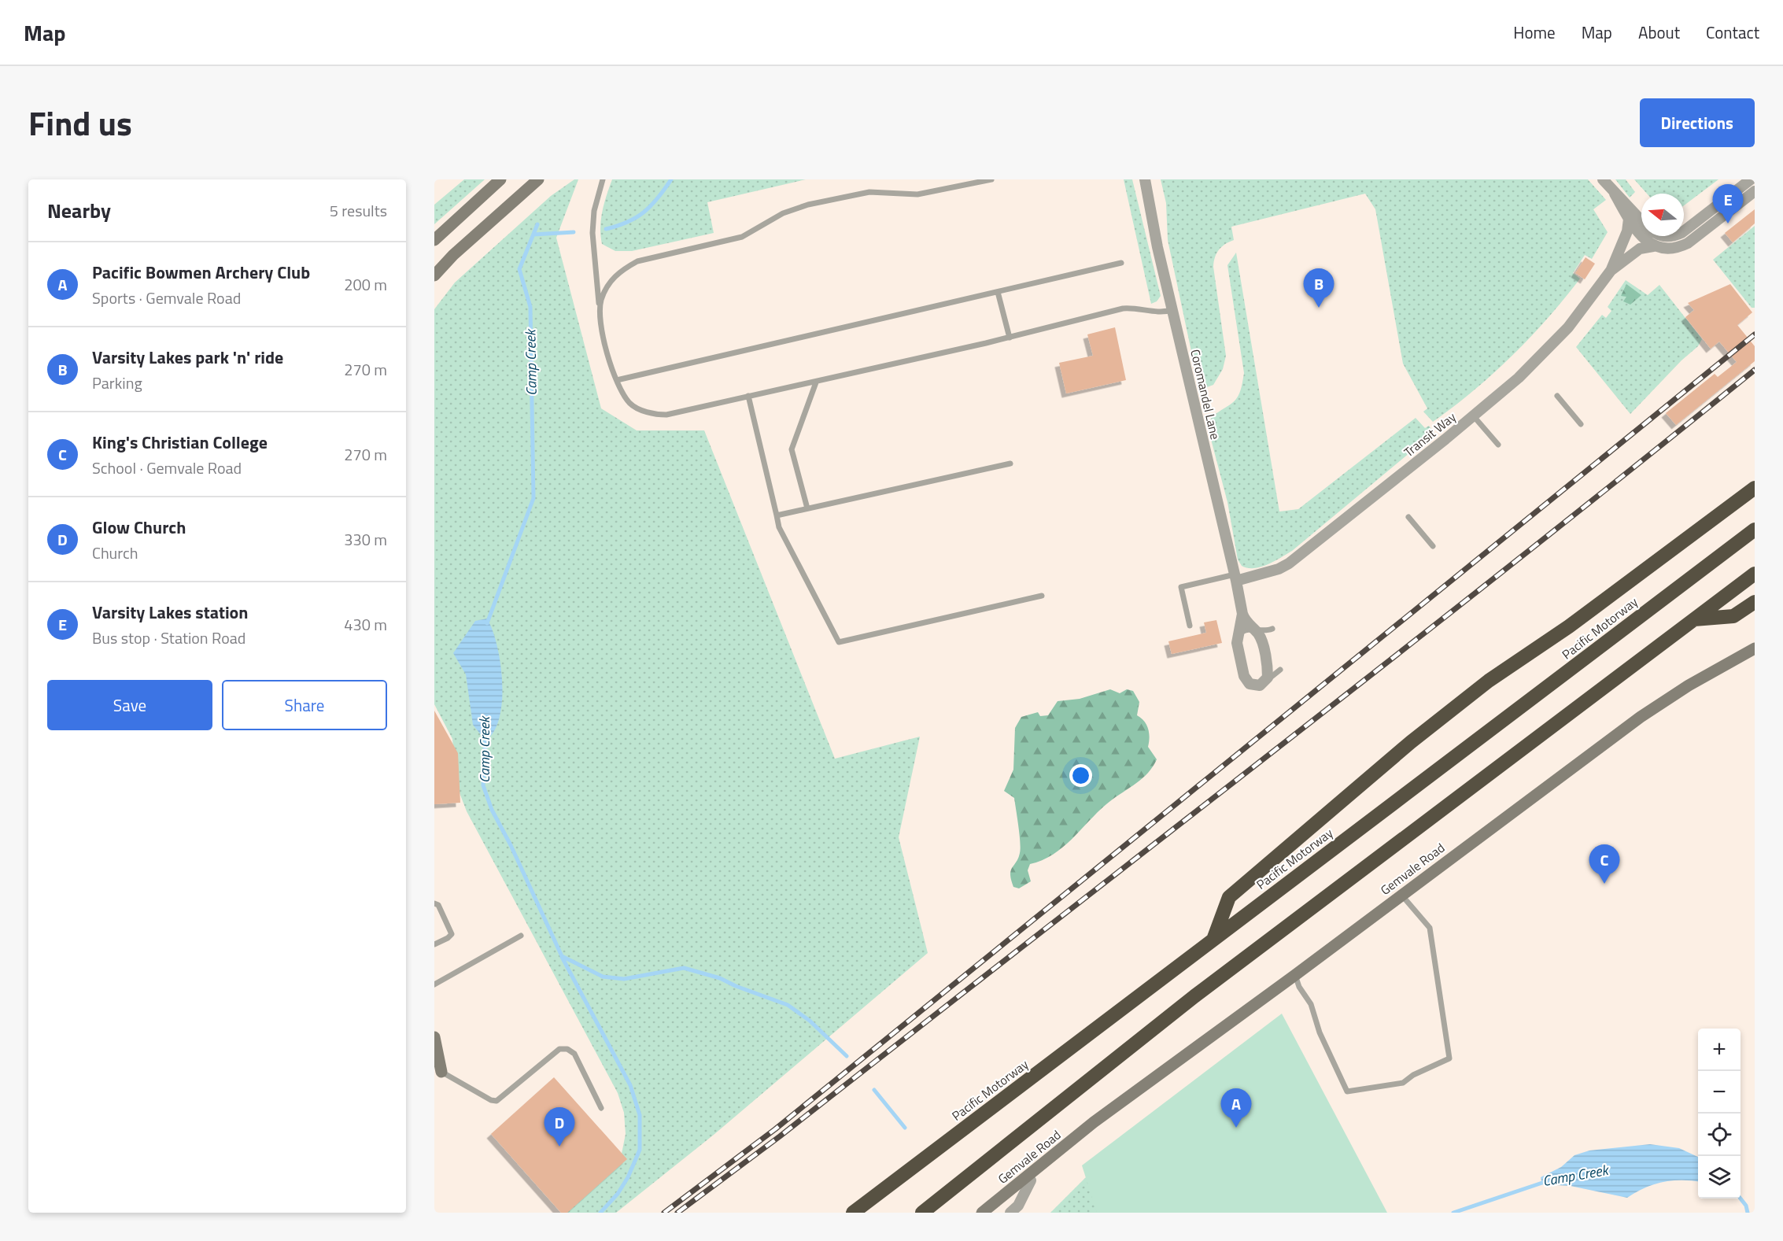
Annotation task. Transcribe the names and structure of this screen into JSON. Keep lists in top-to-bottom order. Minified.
{"streets":{"highway":["Pacific Motorway"],"main road":["Gemvale Road"],"street":["Coromandel Lane","Transit Way"]},"crossings":[["Coromandel Lane","Transit Way"]],"water":["Camp Creek"],"north":"left","page":{"header":"Map","nav":["Home","Map","About","Contact"],"title":"Find us","buttons":["Directions",["Save","Share"]],"heading":["Nearby","5 results"],"pins":["E","B","C","A","D"],"list":[{"mark":"A","name":"Pacific Bowmen Archery Club","note":"Sports · Gemvale Road","value":"200 m"},{"mark":"B","name":"Varsity Lakes park 'n' ride","note":"Parking","value":"270 m"},{"mark":"C","name":"King's Christian College","note":"School · Gemvale Road","value":"270 m"},{"mark":"D","name":"Glow Church","note":"Church","value":"330 m"},{"mark":"E","name":"Varsity Lakes station","note":"Bus stop · Station Road","value":"430 m"}],"map_buttons":["+","−"]}}
